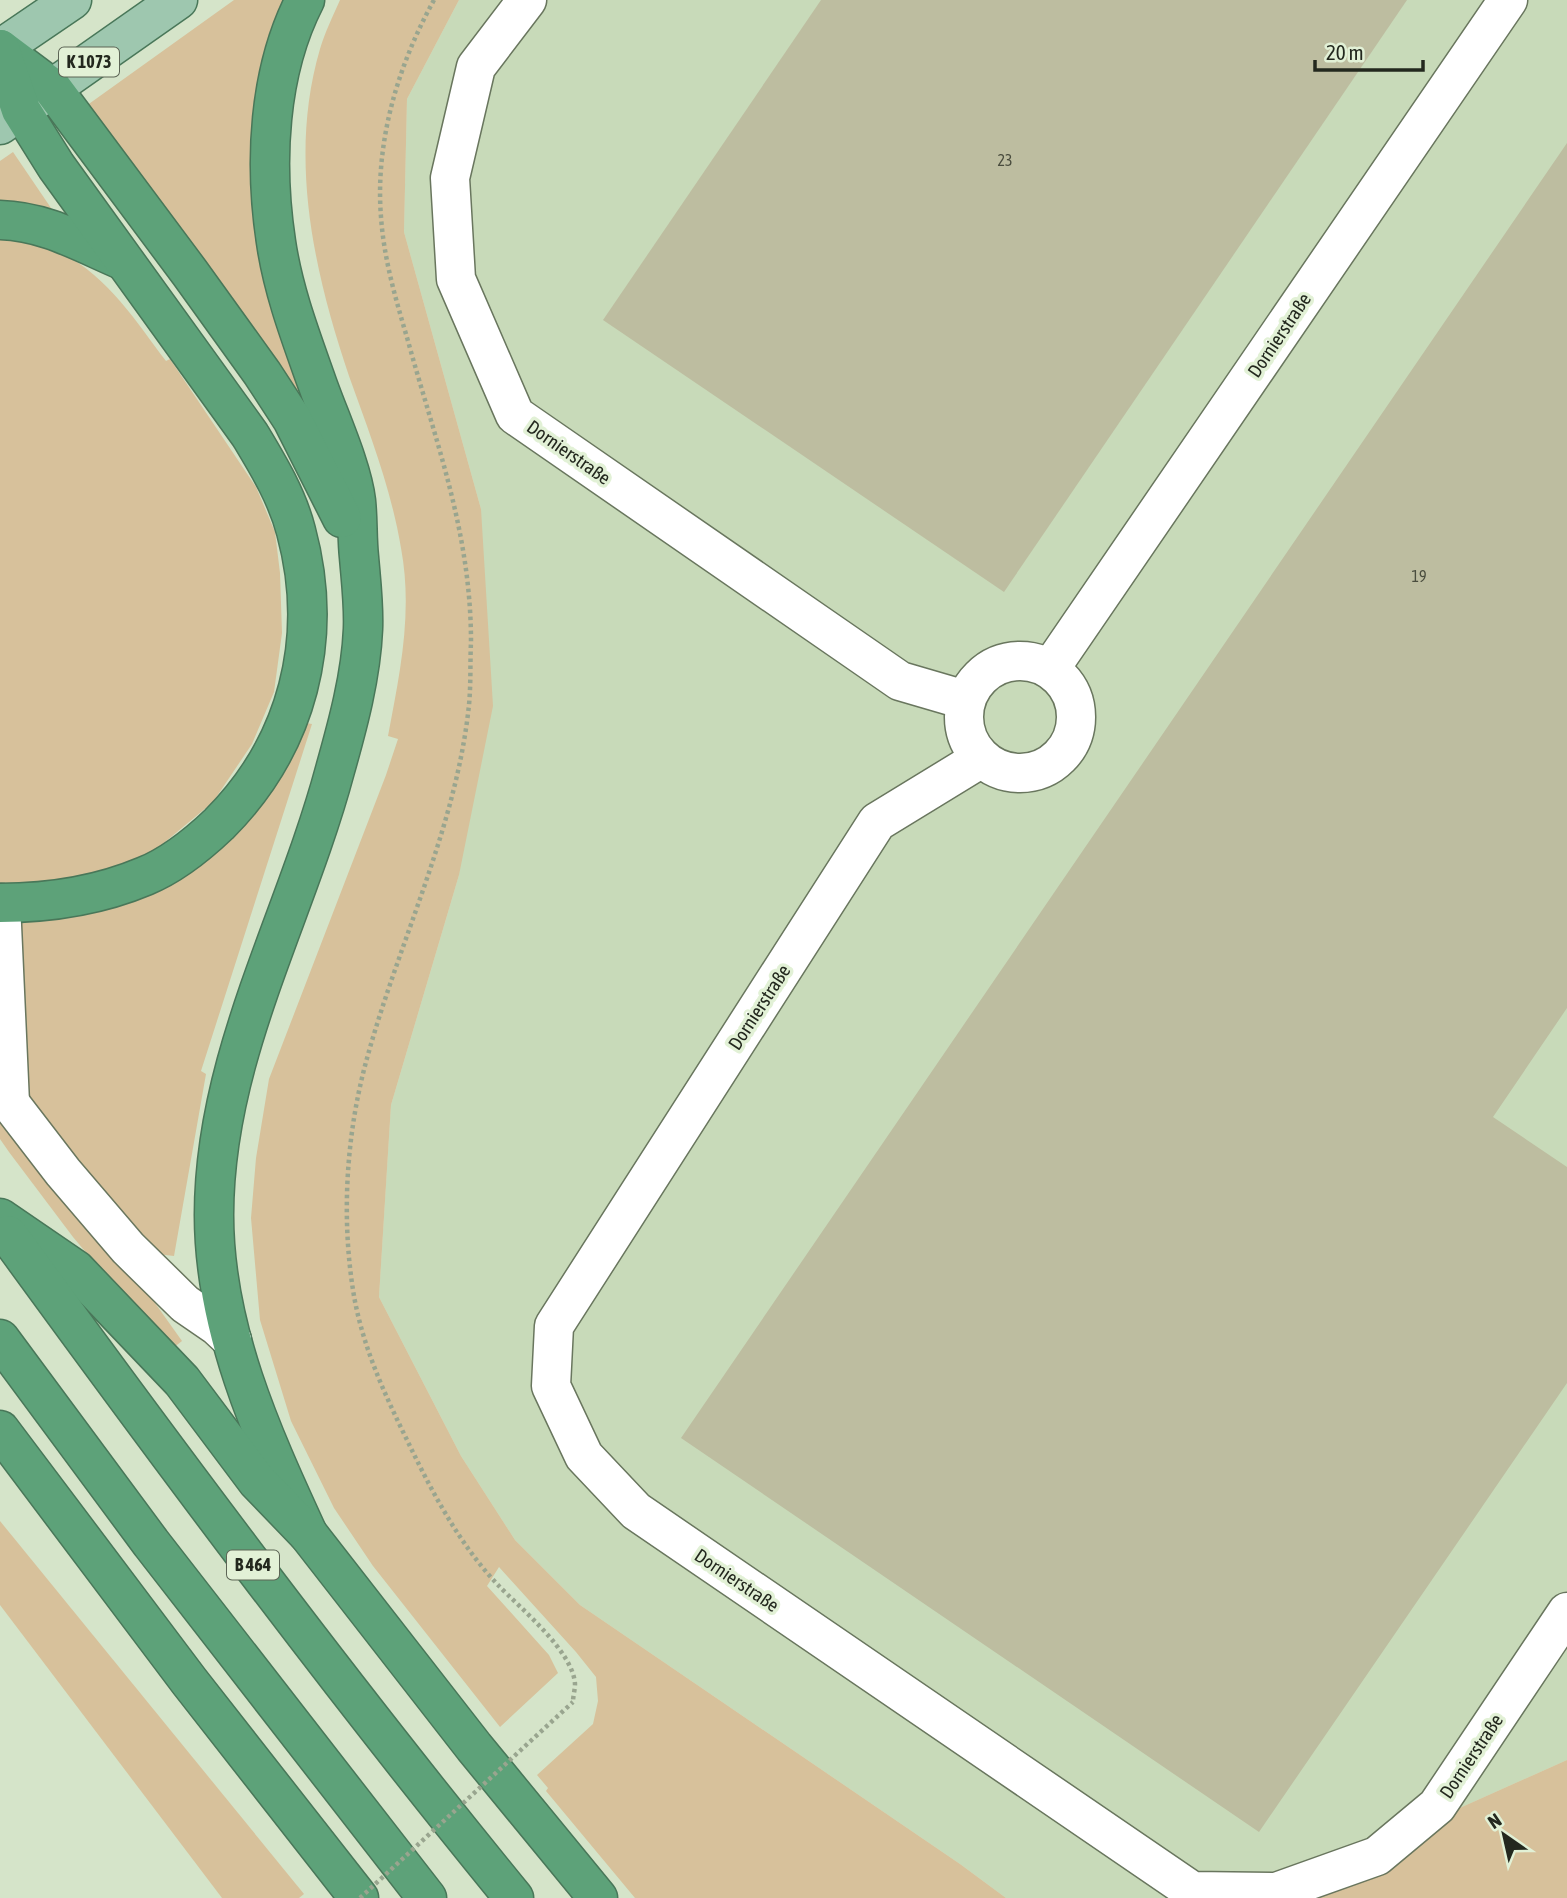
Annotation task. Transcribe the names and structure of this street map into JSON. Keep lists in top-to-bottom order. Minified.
{"streets":{"highway":["B 464"],"main road":["K 1073"],"lane":["Dornierstraße"]},"house_numbers":["23","19"],"scale_bar":"20 m","north":"top left"}
